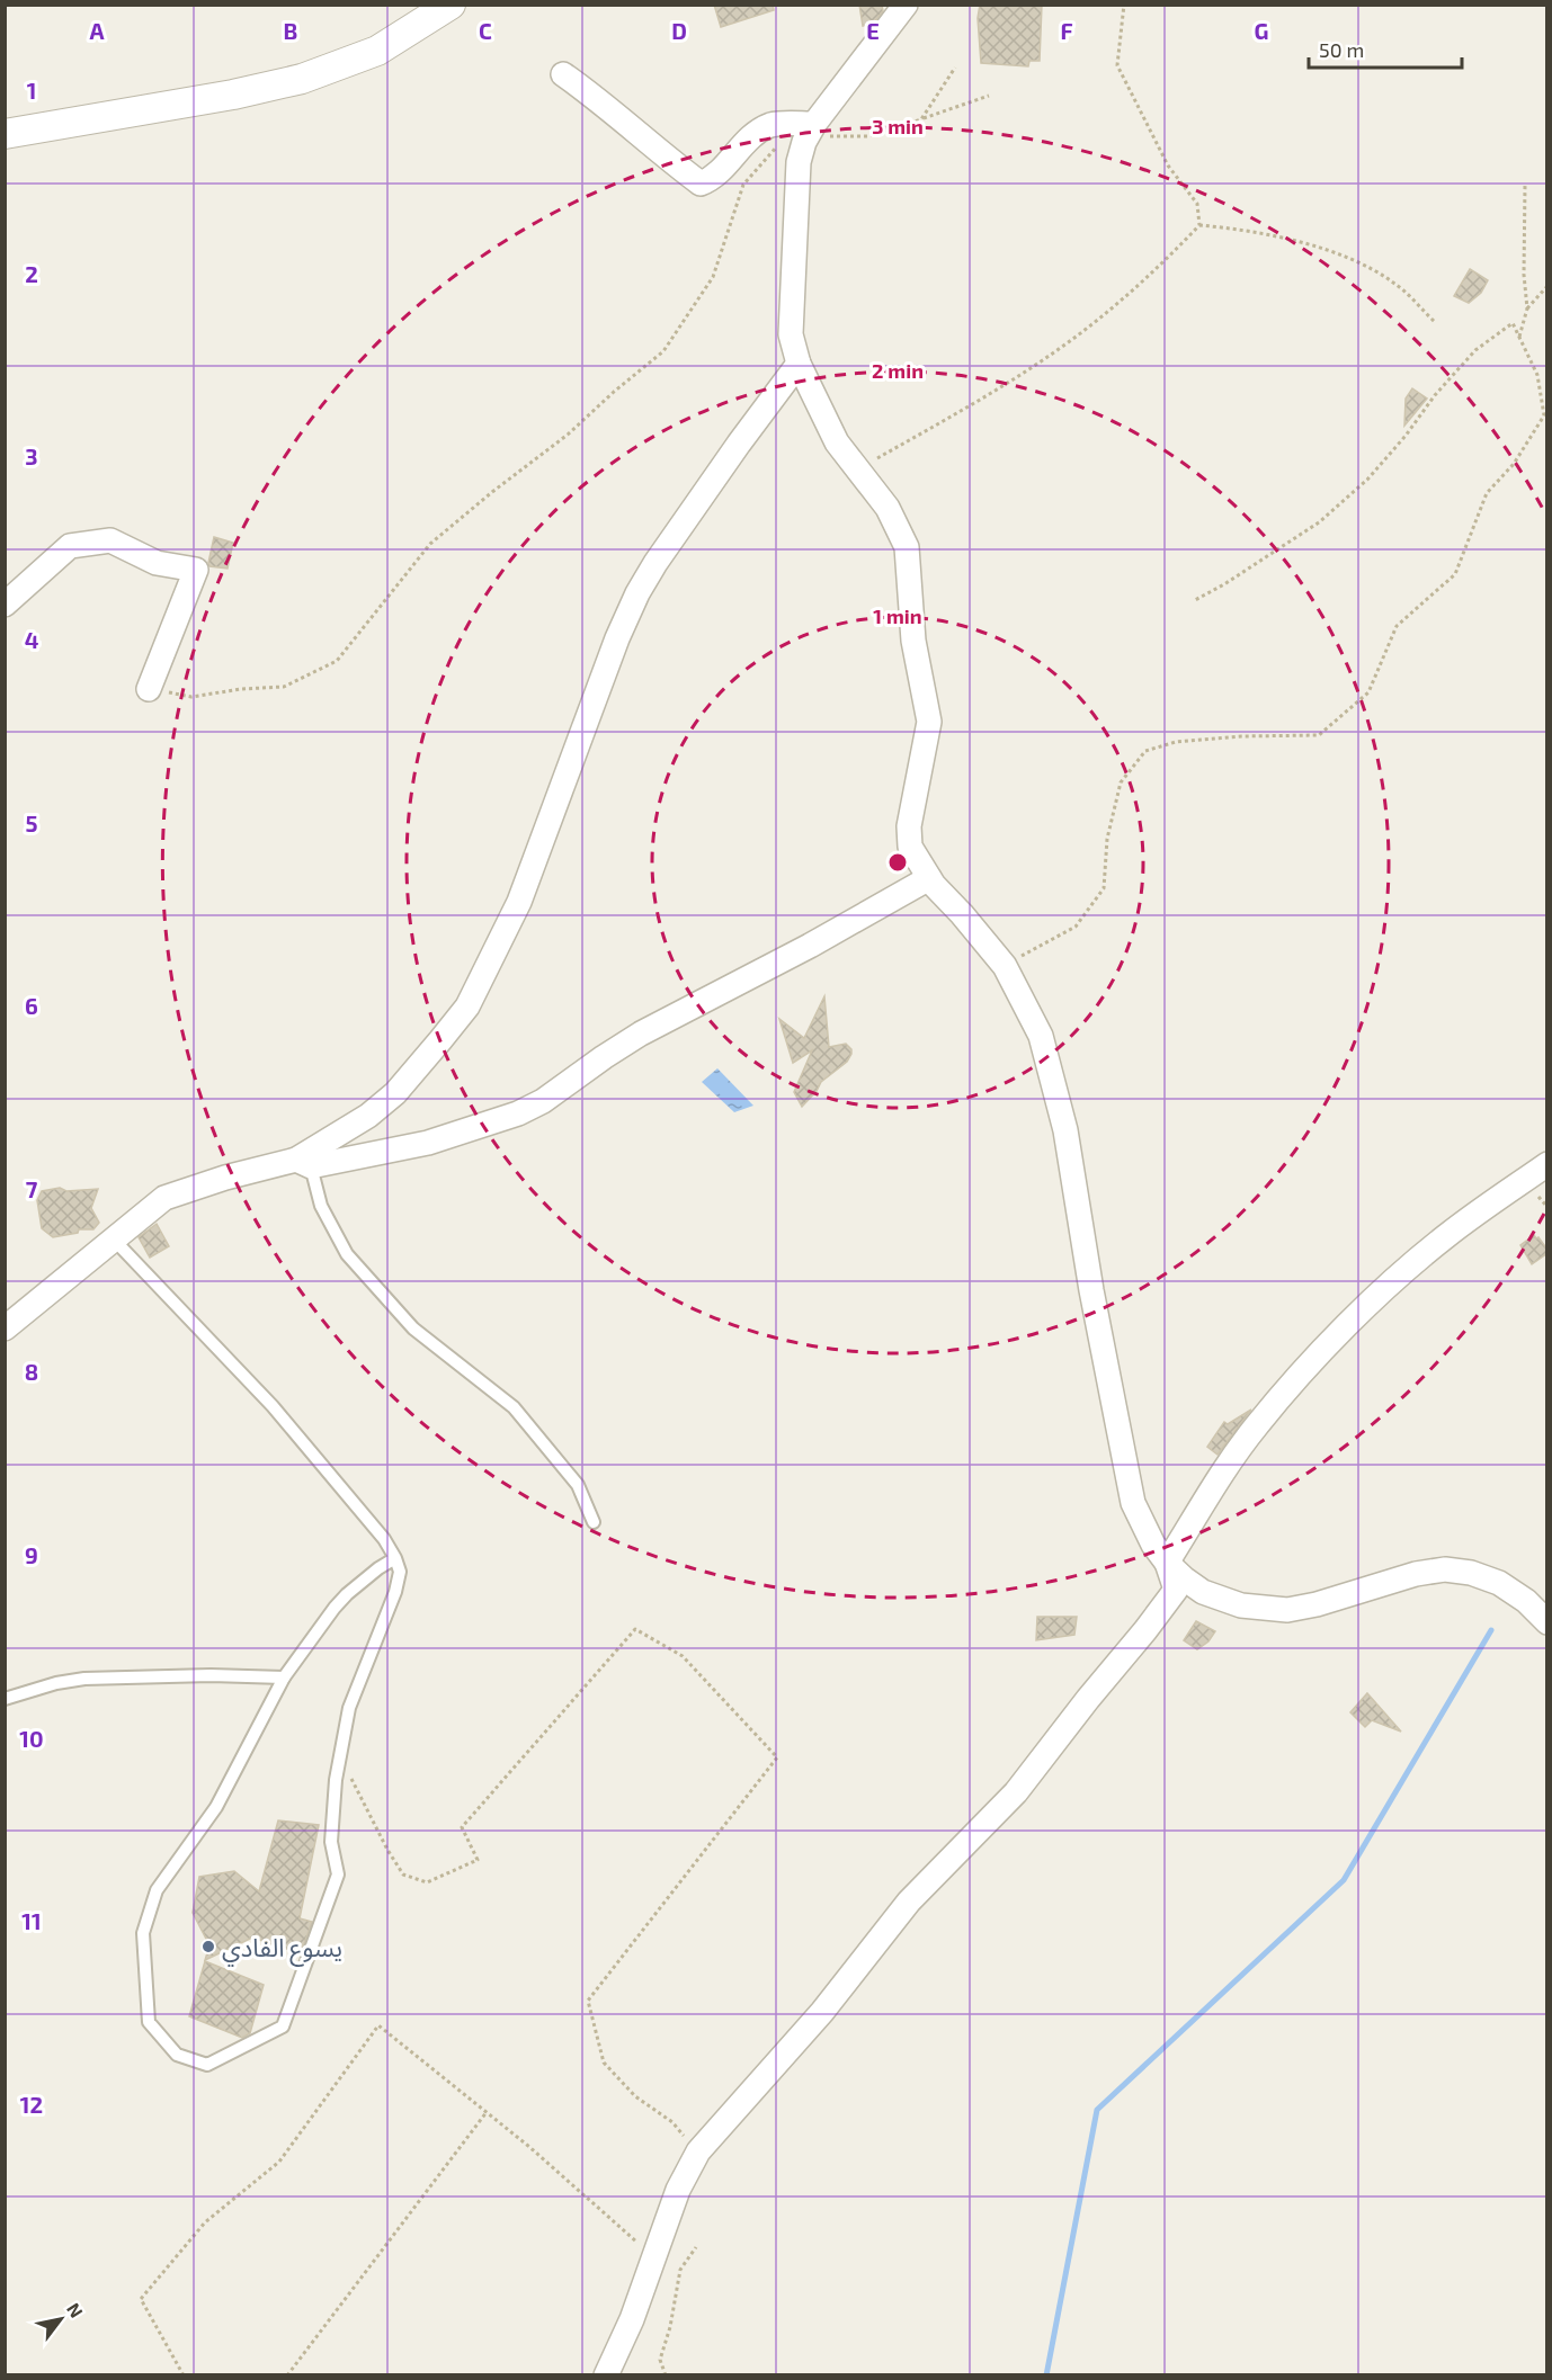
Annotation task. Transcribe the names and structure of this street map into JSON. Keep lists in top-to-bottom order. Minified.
{"places":["يسوع الفادي"],"scale_bar":"50 m","north":"top right","grid":{"columns":["A","B","C","D","E","F","G"],"rows":["1","2","3","4","5","6","7","8","9","10","11","12"]},"rings":["3 min","2 min","1 min"]}
